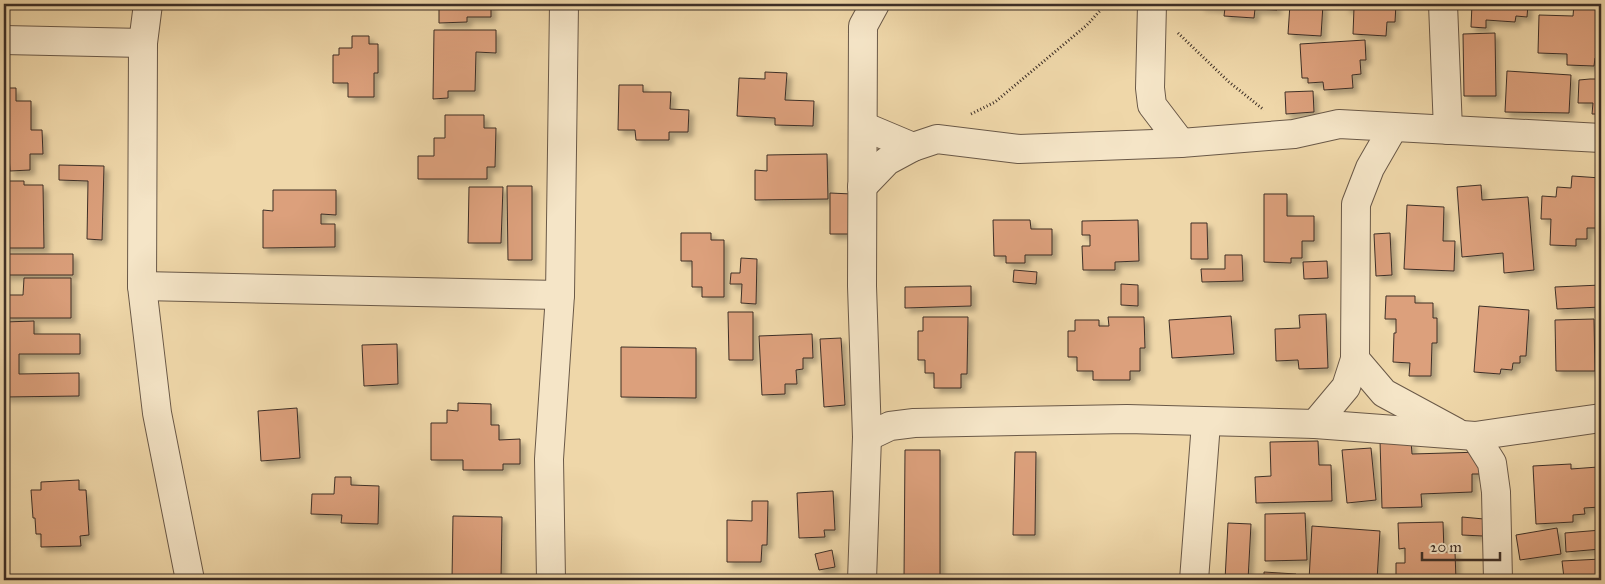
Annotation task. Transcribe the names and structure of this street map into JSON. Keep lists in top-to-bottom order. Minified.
{"scale_bar":"20 m"}
